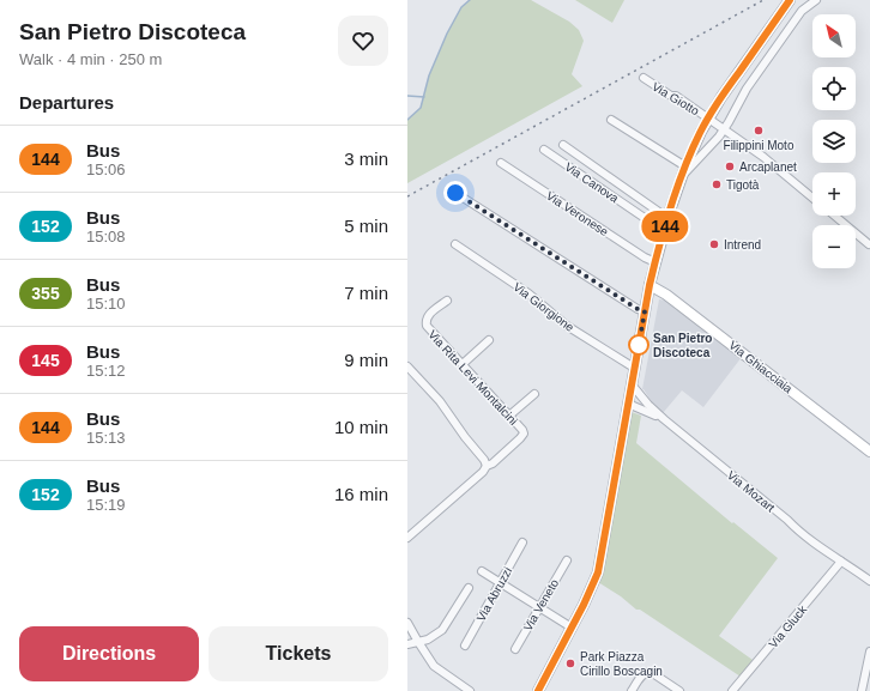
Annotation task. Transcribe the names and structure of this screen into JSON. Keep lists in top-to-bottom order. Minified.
{"streets":{"street":["Via Giotto","Via Canova","Via Veronese","Via Giorgione","Via Ghiacciaia","Via Rita Levi Montalcini","Via Mozart","Via Abruzzi","Via Veneto","Via Gluck"]},"crossings":[["Via Mozart","Via Gluck"]],"places":["Filippini Moto","Arcaplanet","Tigotà","Intrend","San Pietro Discoteca","Park Piazza Cirillo Boscagin"],"lines":["bus line 144"],"north":"top left","page":{"heading":[["San Pietro Discoteca","Walk · 4 min · 250 m"],"Departures"],"on_map":"144","map_buttons":["+","−"],"list":[{"mark":"144","name":"Bus","note":"15:06","value":"3 min"},{"mark":"152","name":"Bus","note":"15:08","value":"5 min"},{"mark":"355","name":"Bus","note":"15:10","value":"7 min"},{"mark":"145","name":"Bus","note":"15:12","value":"9 min"},{"mark":"144","name":"Bus","note":"15:13","value":"10 min"},{"mark":"152","name":"Bus","note":"15:19","value":"16 min"}],"buttons":["Directions","Tickets"]}}
